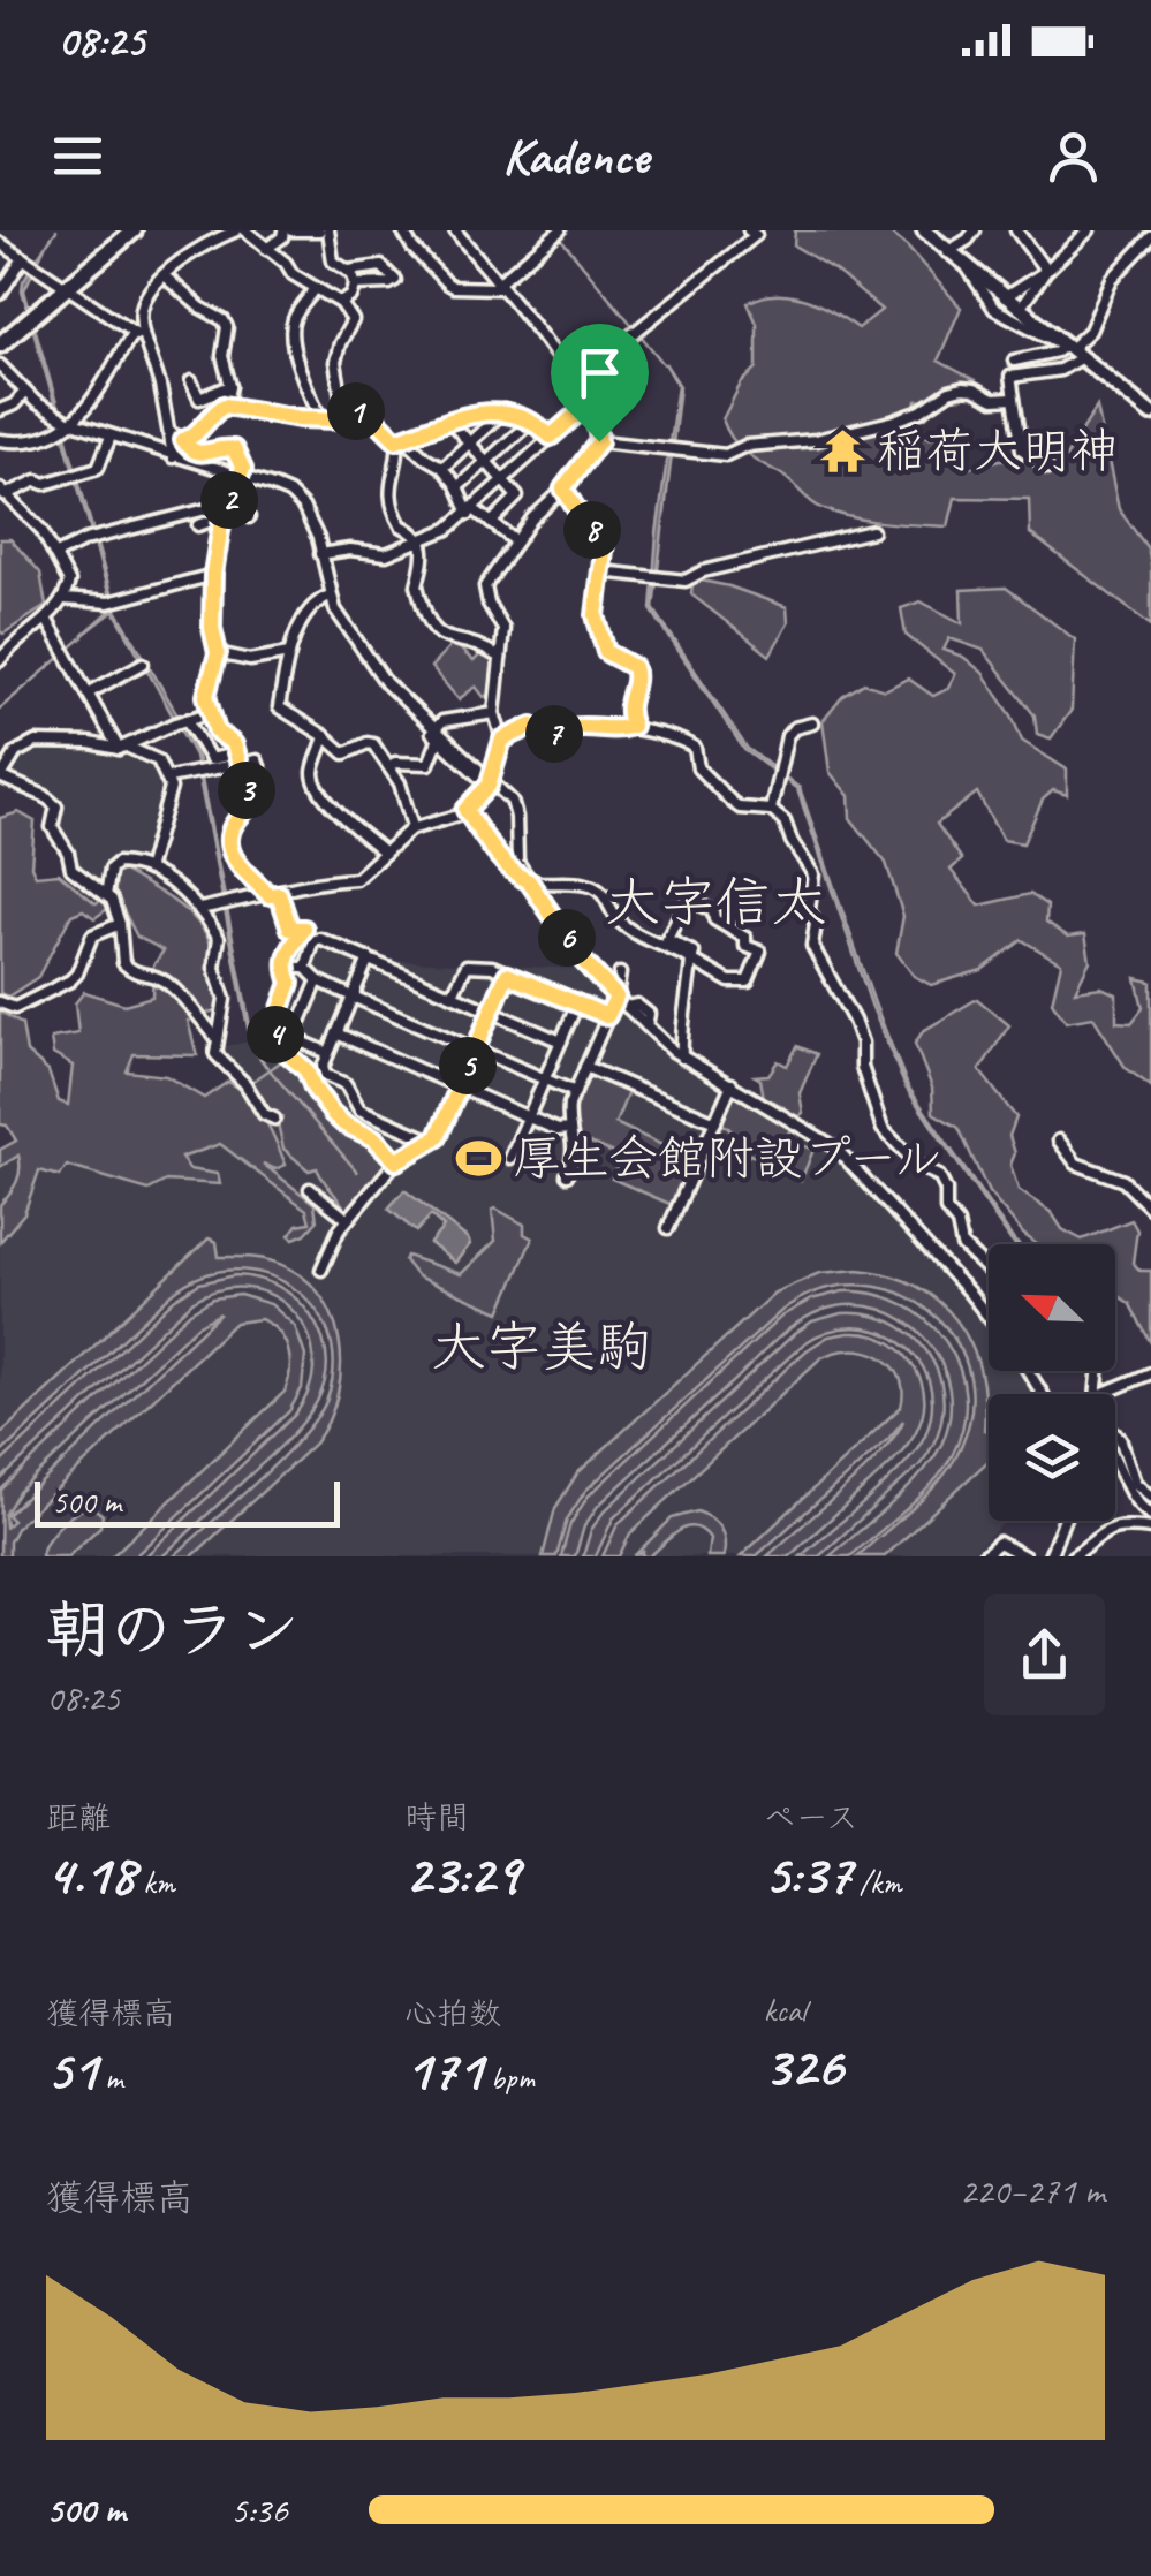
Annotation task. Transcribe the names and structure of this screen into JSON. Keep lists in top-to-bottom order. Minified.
{"districts":["大字信太","大字美駒"],"places":{"temple":["稲荷大明神"],"sports":["厚生会館附設プール"]},"scale_bar":"500 m","north":"top left","page":{"status":"08:25","header":"Kadence","pins":["1","2","8","7","3","6","4","5"],"scale":"500 m","heading":["朝のラン","08:25"],"stats":[["距離","4.18 km"],["時間","23:29"],["ペース","5:37 /km"],["獲得標高","51 m"],["心拍数","171 bpm"],["kcal","326"]],"chart":["獲得標高","220–271 m"],"list":[{"name":"500 m","note":"5:36"}]}}
